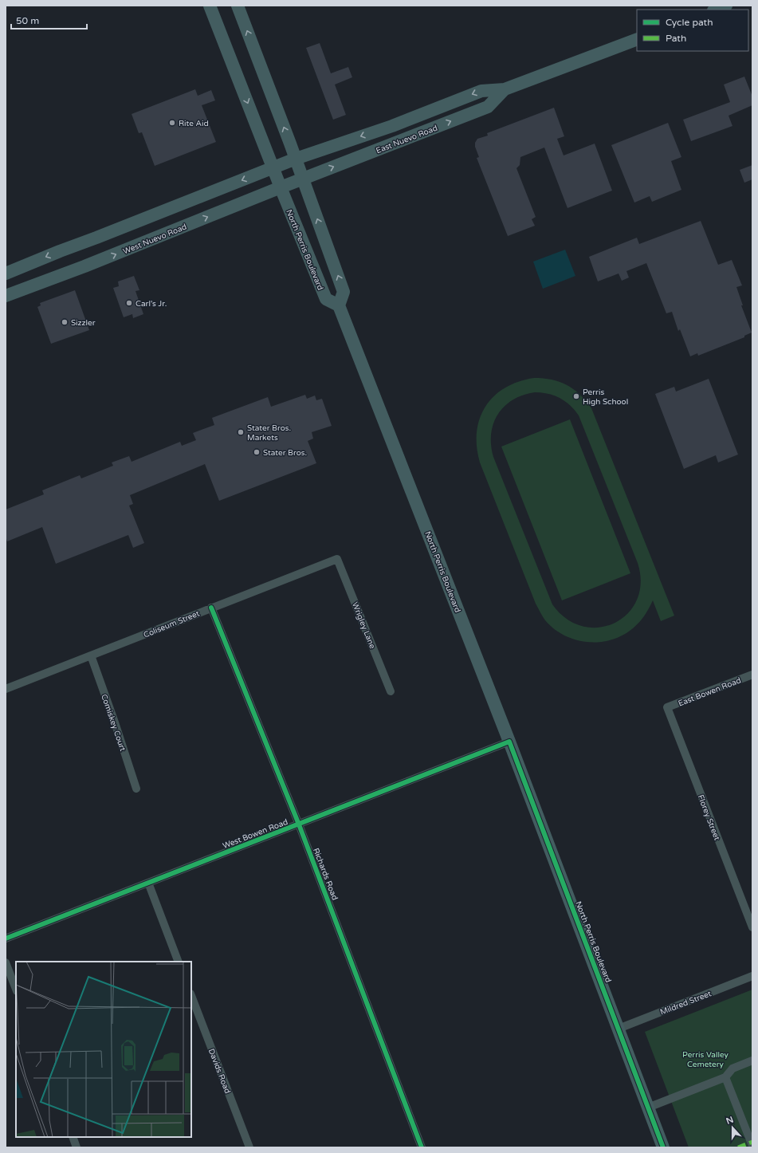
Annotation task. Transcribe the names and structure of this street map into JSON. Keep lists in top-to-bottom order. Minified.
{"streets":{"main road":["East Nuevo Road","West Nuevo Road","North Perris Boulevard"],"street":["Coliseum Street","Wrigley Lane","East Bowen Road","Comiskey Court","Florey Street","West Bowen Road","Richards Road","Mildred Street","Davids Road"]},"crossings":[["East Nuevo Road","West Nuevo Road"],["East Nuevo Road","North Perris Boulevard"],["West Nuevo Road","North Perris Boulevard"],["North Perris Boulevard","West Bowen Road"],["North Perris Boulevard","Mildred Street"],["Coliseum Street","Wrigley Lane"],["Coliseum Street","Comiskey Court"],["Coliseum Street","Richards Road"],["East Bowen Road","Florey Street"],["West Bowen Road","Richards Road"]],"parks":["Perris Valley Cemetery"],"places":["Rite Aid","Carl's Jr.","Sizzler","Perris High School","Stater Bros. Markets","Stater Bros."],"legend":["Cycle path","Path"],"scale_bar":"50 m","north":"top"}
